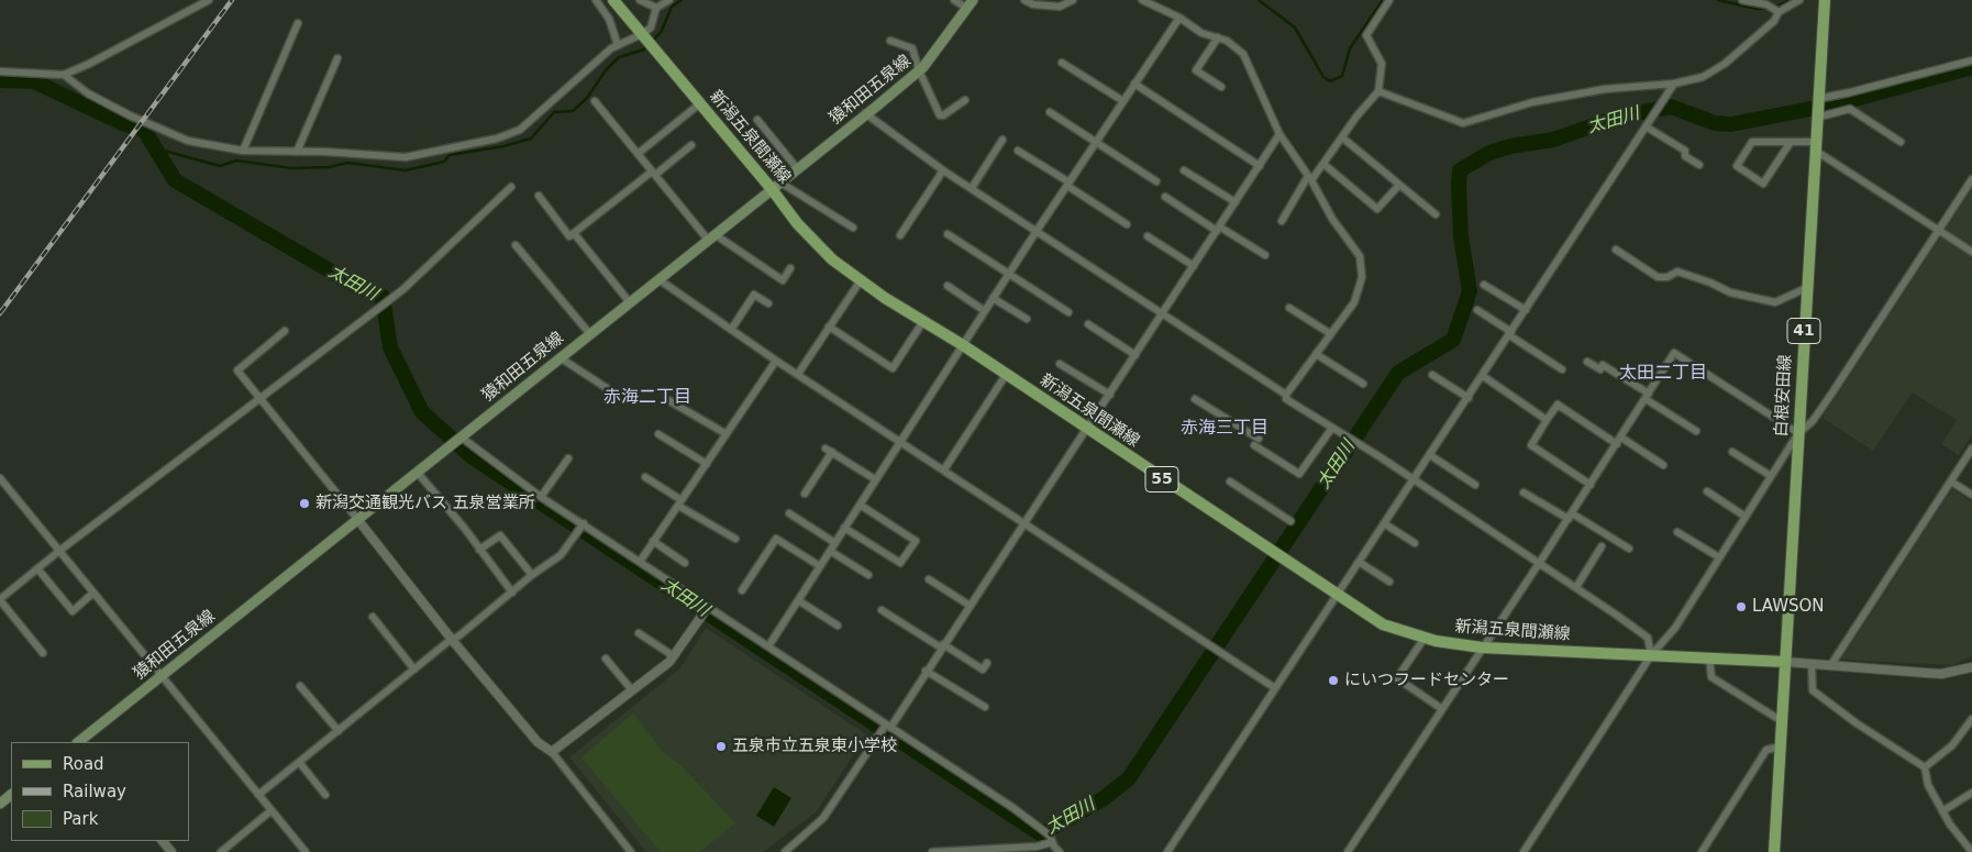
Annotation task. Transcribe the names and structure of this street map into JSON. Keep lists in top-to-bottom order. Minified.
{"streets":{"main road":["猿和田五泉線","新潟五泉間瀬線","41","白根安田線","55"]},"crossings":[["猿和田五泉線","新潟五泉間瀬線"],["新潟五泉間瀬線","41"],["新潟五泉間瀬線","白根安田線"],["41","白根安田線"]],"districts":["太田二丁目","赤海二丁目","赤海三丁目"],"water":["太田川"],"places":["新潟交通観光バス 五泉営業所","LAWSON","にいつフードセンター","五泉市立五泉東小学校"],"legend":["Road","Railway","Park"]}
